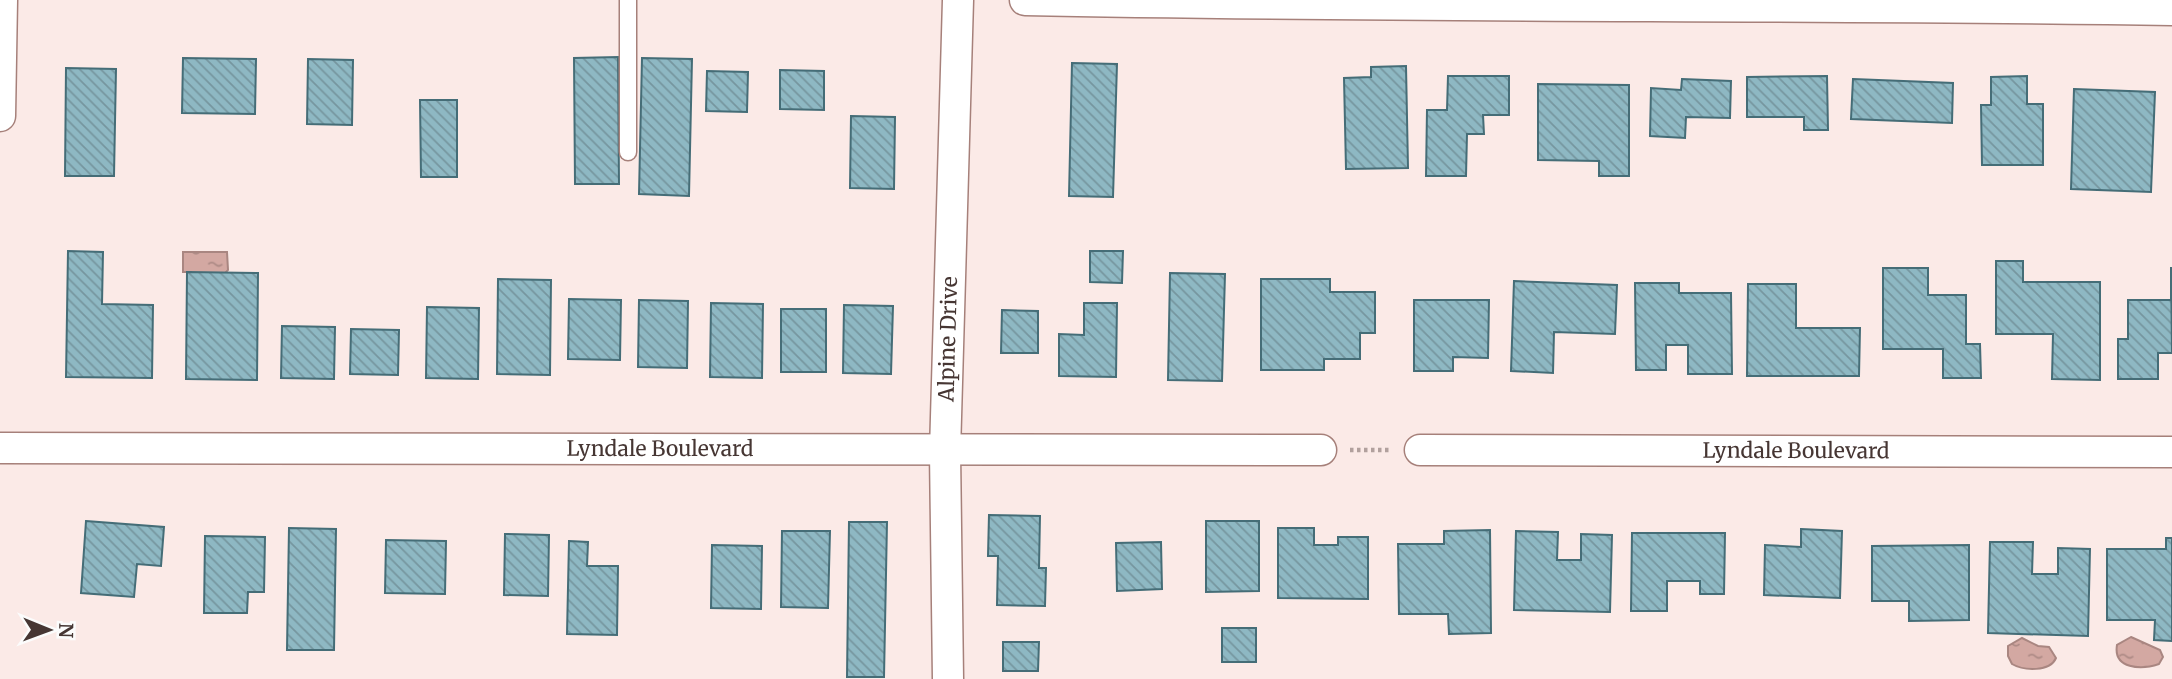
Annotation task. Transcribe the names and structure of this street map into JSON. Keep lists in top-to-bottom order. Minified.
{"streets":{"street":["Alpine Drive","Lyndale Boulevard"]},"crossings":[["Alpine Drive","Lyndale Boulevard"]],"north":"right"}
